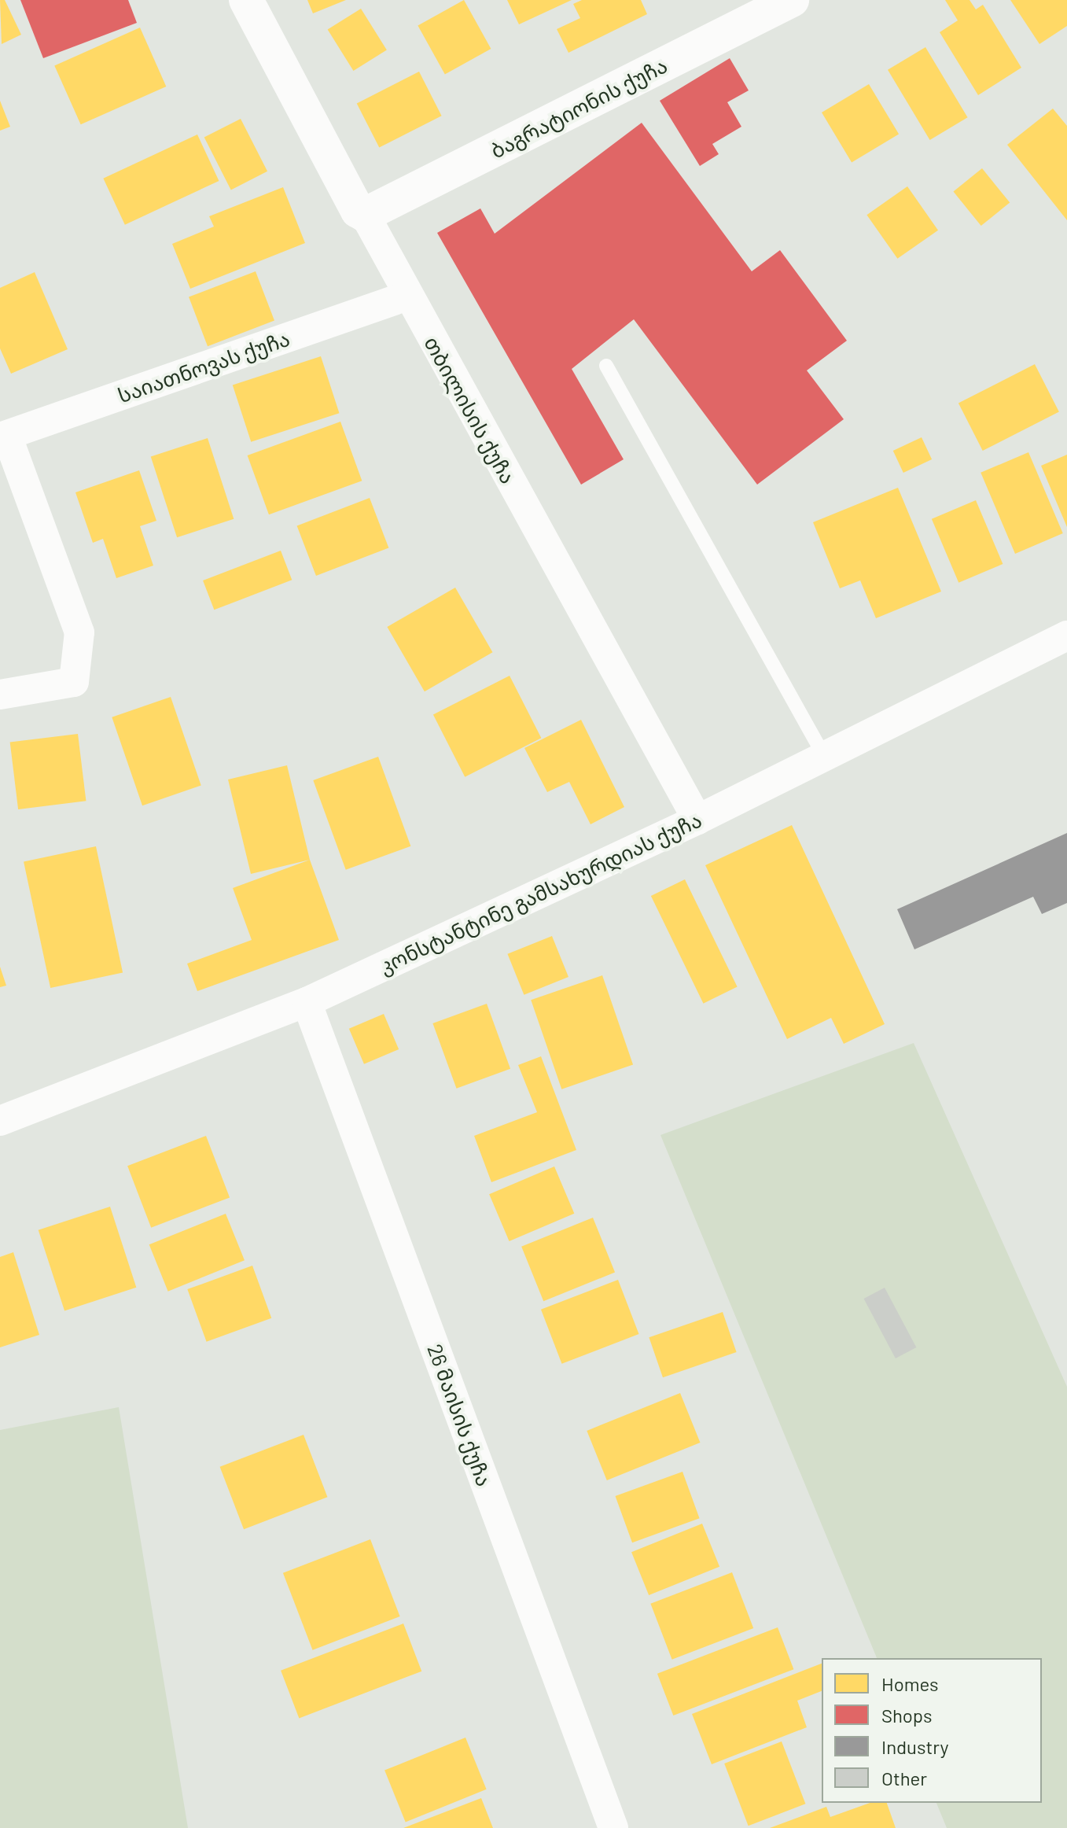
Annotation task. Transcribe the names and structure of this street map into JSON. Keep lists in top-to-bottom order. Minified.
{"streets":{"street":["ბაგრატიონის ქუჩა","საიათნოვას ქუჩა","თბილისის ქუჩა","კონსტანტინე გამსახურდიას ქუჩა","26 მაისის ქუჩა"]},"crossings":[["ბაგრატიონის ქუჩა","თბილისის ქუჩა"],["საიათნოვას ქუჩა","თბილისის ქუჩა"],["თბილისის ქუჩა","კონსტანტინე გამსახურდიას ქუჩა"],["კონსტანტინე გამსახურდიას ქუჩა","26 მაისის ქუჩა"]],"legend":["Homes","Shops","Industry","Other"]}
